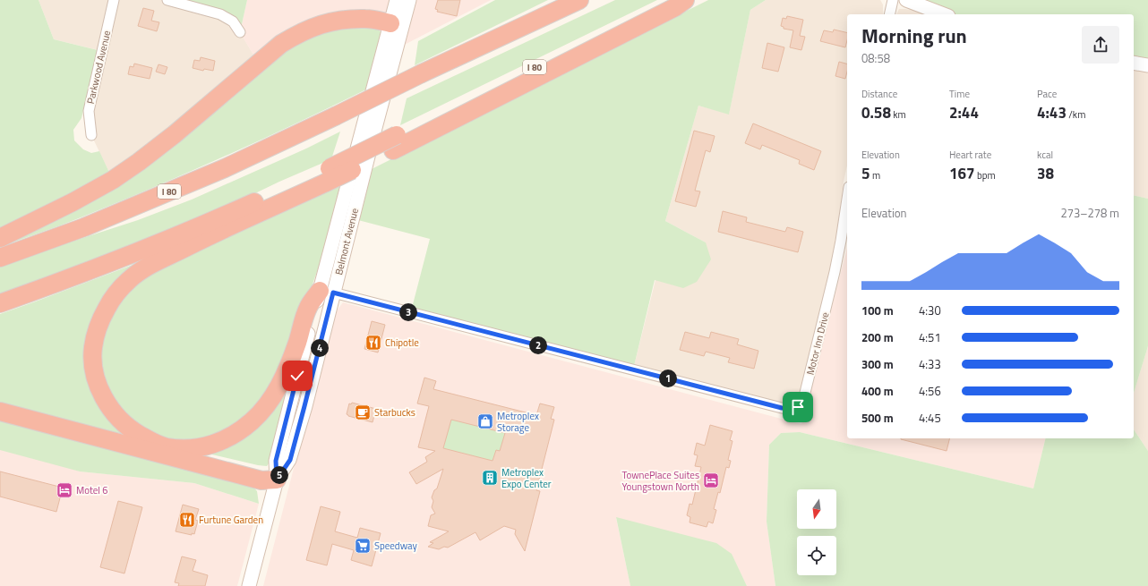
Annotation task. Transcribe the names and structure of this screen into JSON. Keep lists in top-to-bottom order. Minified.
{"streets":{"highway":["I 80"],"main road":["Belmont Avenue"],"street":["Parkwood Avenue","Motor Inn Drive"]},"crossings":[["Belmont Avenue","Motor Inn Drive"]],"places":{"restaurant":["Chipotle","Furtune Garden"],"cafe":["Starbucks"],"shop":["Metroplex Storage"],"building":["Metroplex Expo Center"],"hotel":["TownePlace Suites Youngstown North","Motel 6"],"supermarket":["Speedway"]},"north":"bottom","page":{"heading":["Morning run","08:58"],"stats":[["Distance","0.58 km"],["Time","2:44"],["Pace","4:43 /km"],["Elevation","5 m"],["Heart rate","167 bpm"],["kcal","38"]],"chart":["Elevation","273–278 m"],"list":[{"name":"100 m","note":"4:30"},{"name":"200 m","note":"4:51"},{"name":"300 m","note":"4:33"},{"name":"400 m","note":"4:56"},{"name":"500 m","note":"4:45"}],"pins":["3","2","4","1","5"]}}
